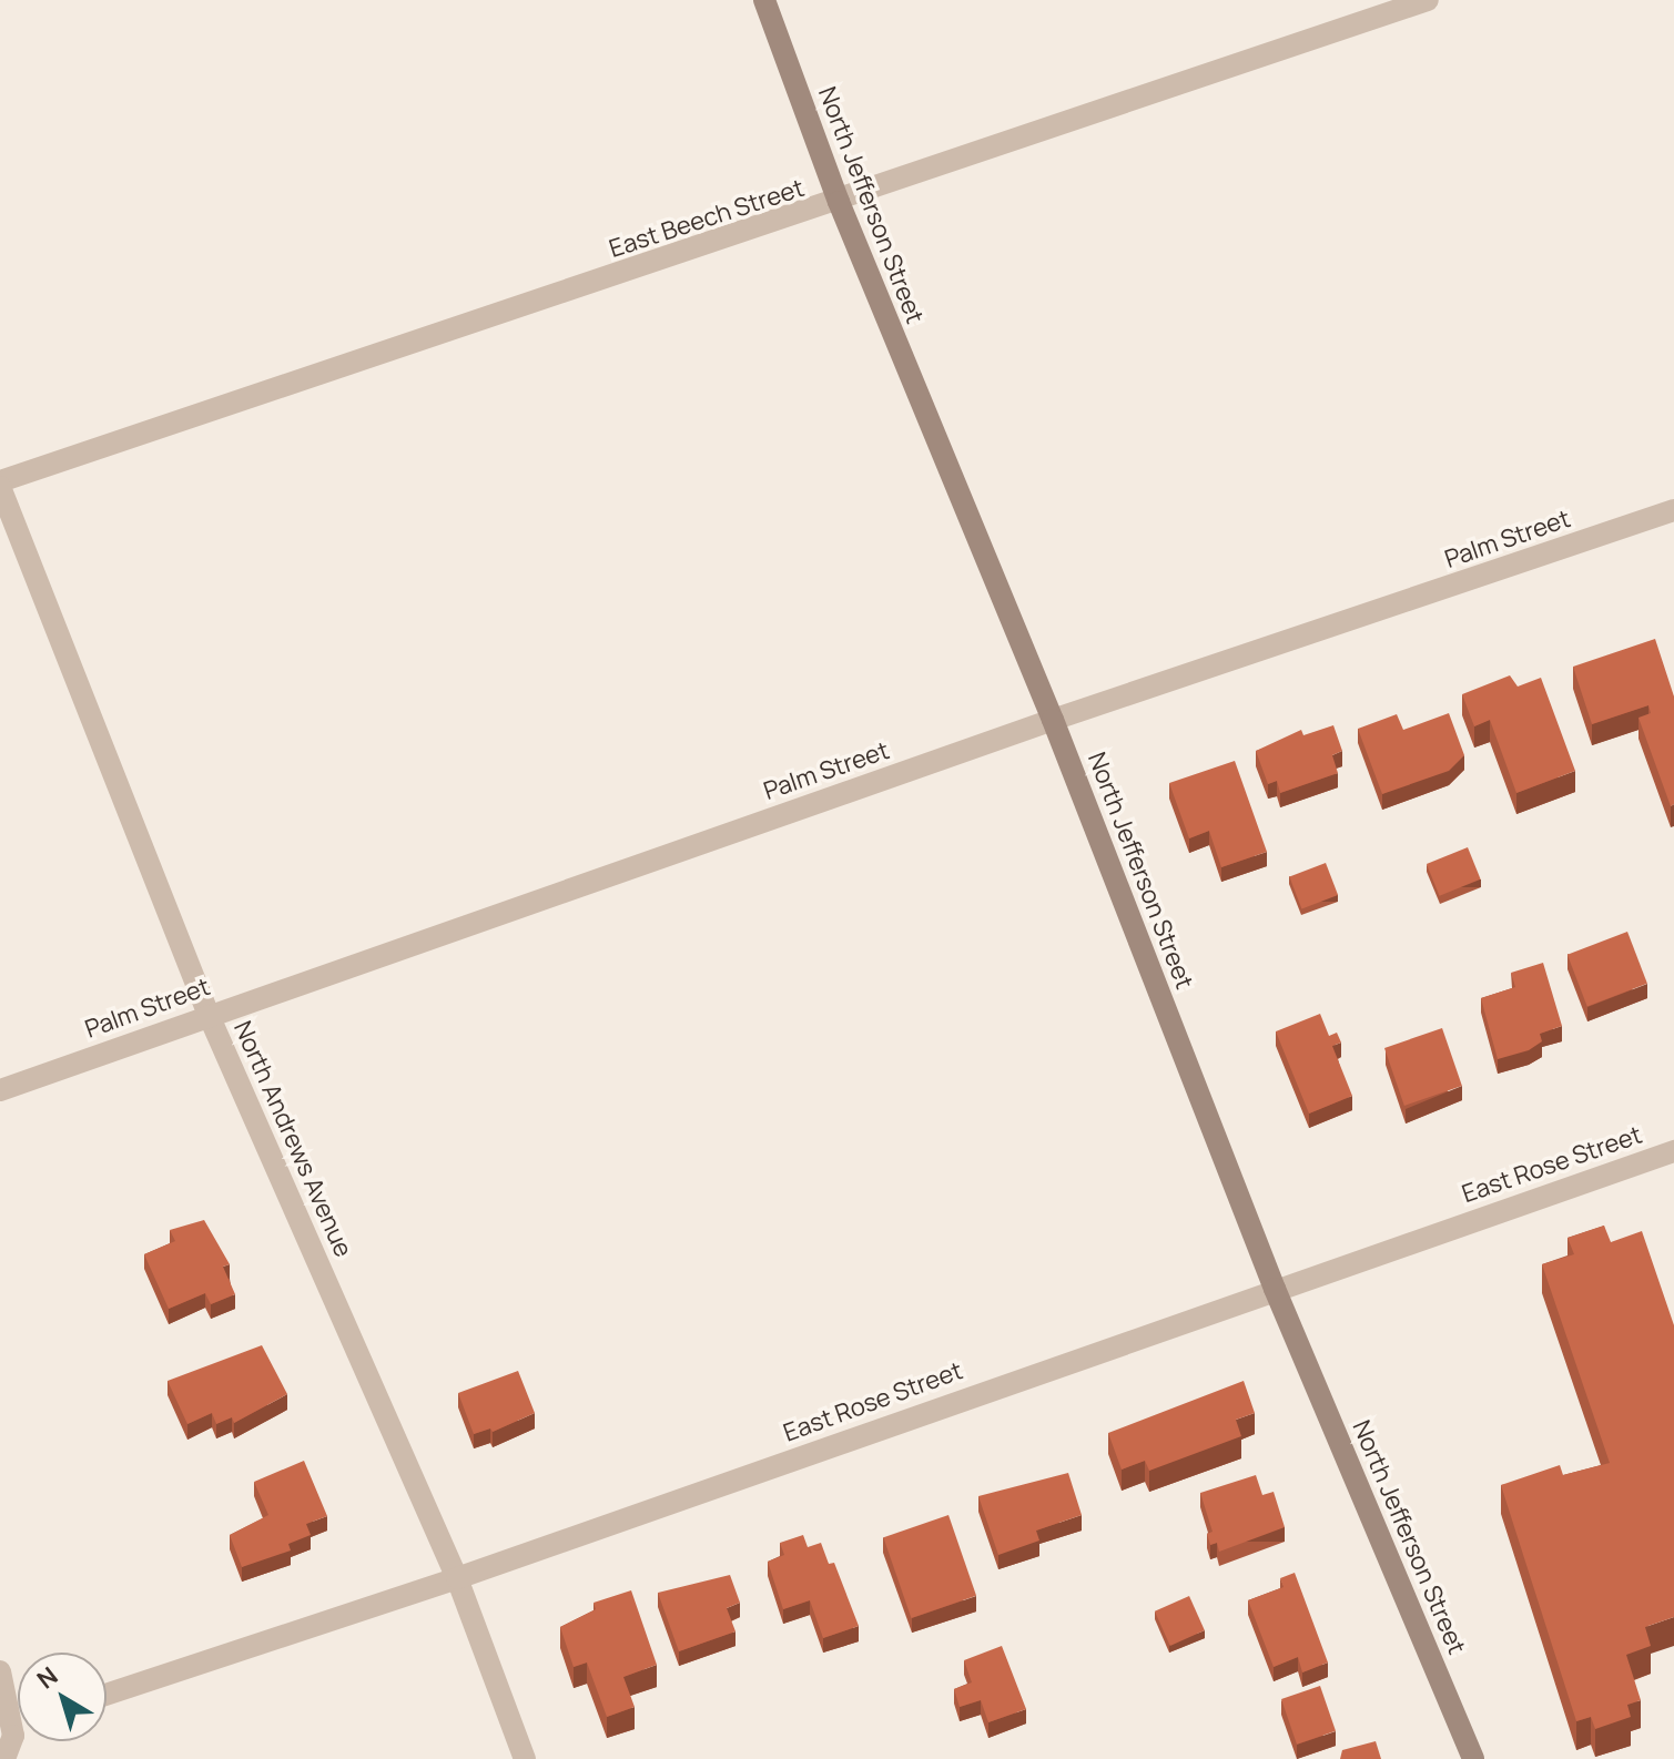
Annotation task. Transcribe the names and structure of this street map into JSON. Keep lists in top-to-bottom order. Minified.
{"streets":{"street":["North Jefferson Street","East Beech Street","Palm Street","North Andrews Avenue","East Rose Street"]},"crossings":[["North Jefferson Street","East Beech Street"],["North Jefferson Street","Palm Street"],["North Jefferson Street","East Rose Street"],["East Beech Street","North Andrews Avenue"],["Palm Street","North Andrews Avenue"],["North Andrews Avenue","East Rose Street"]],"north":"top left"}
